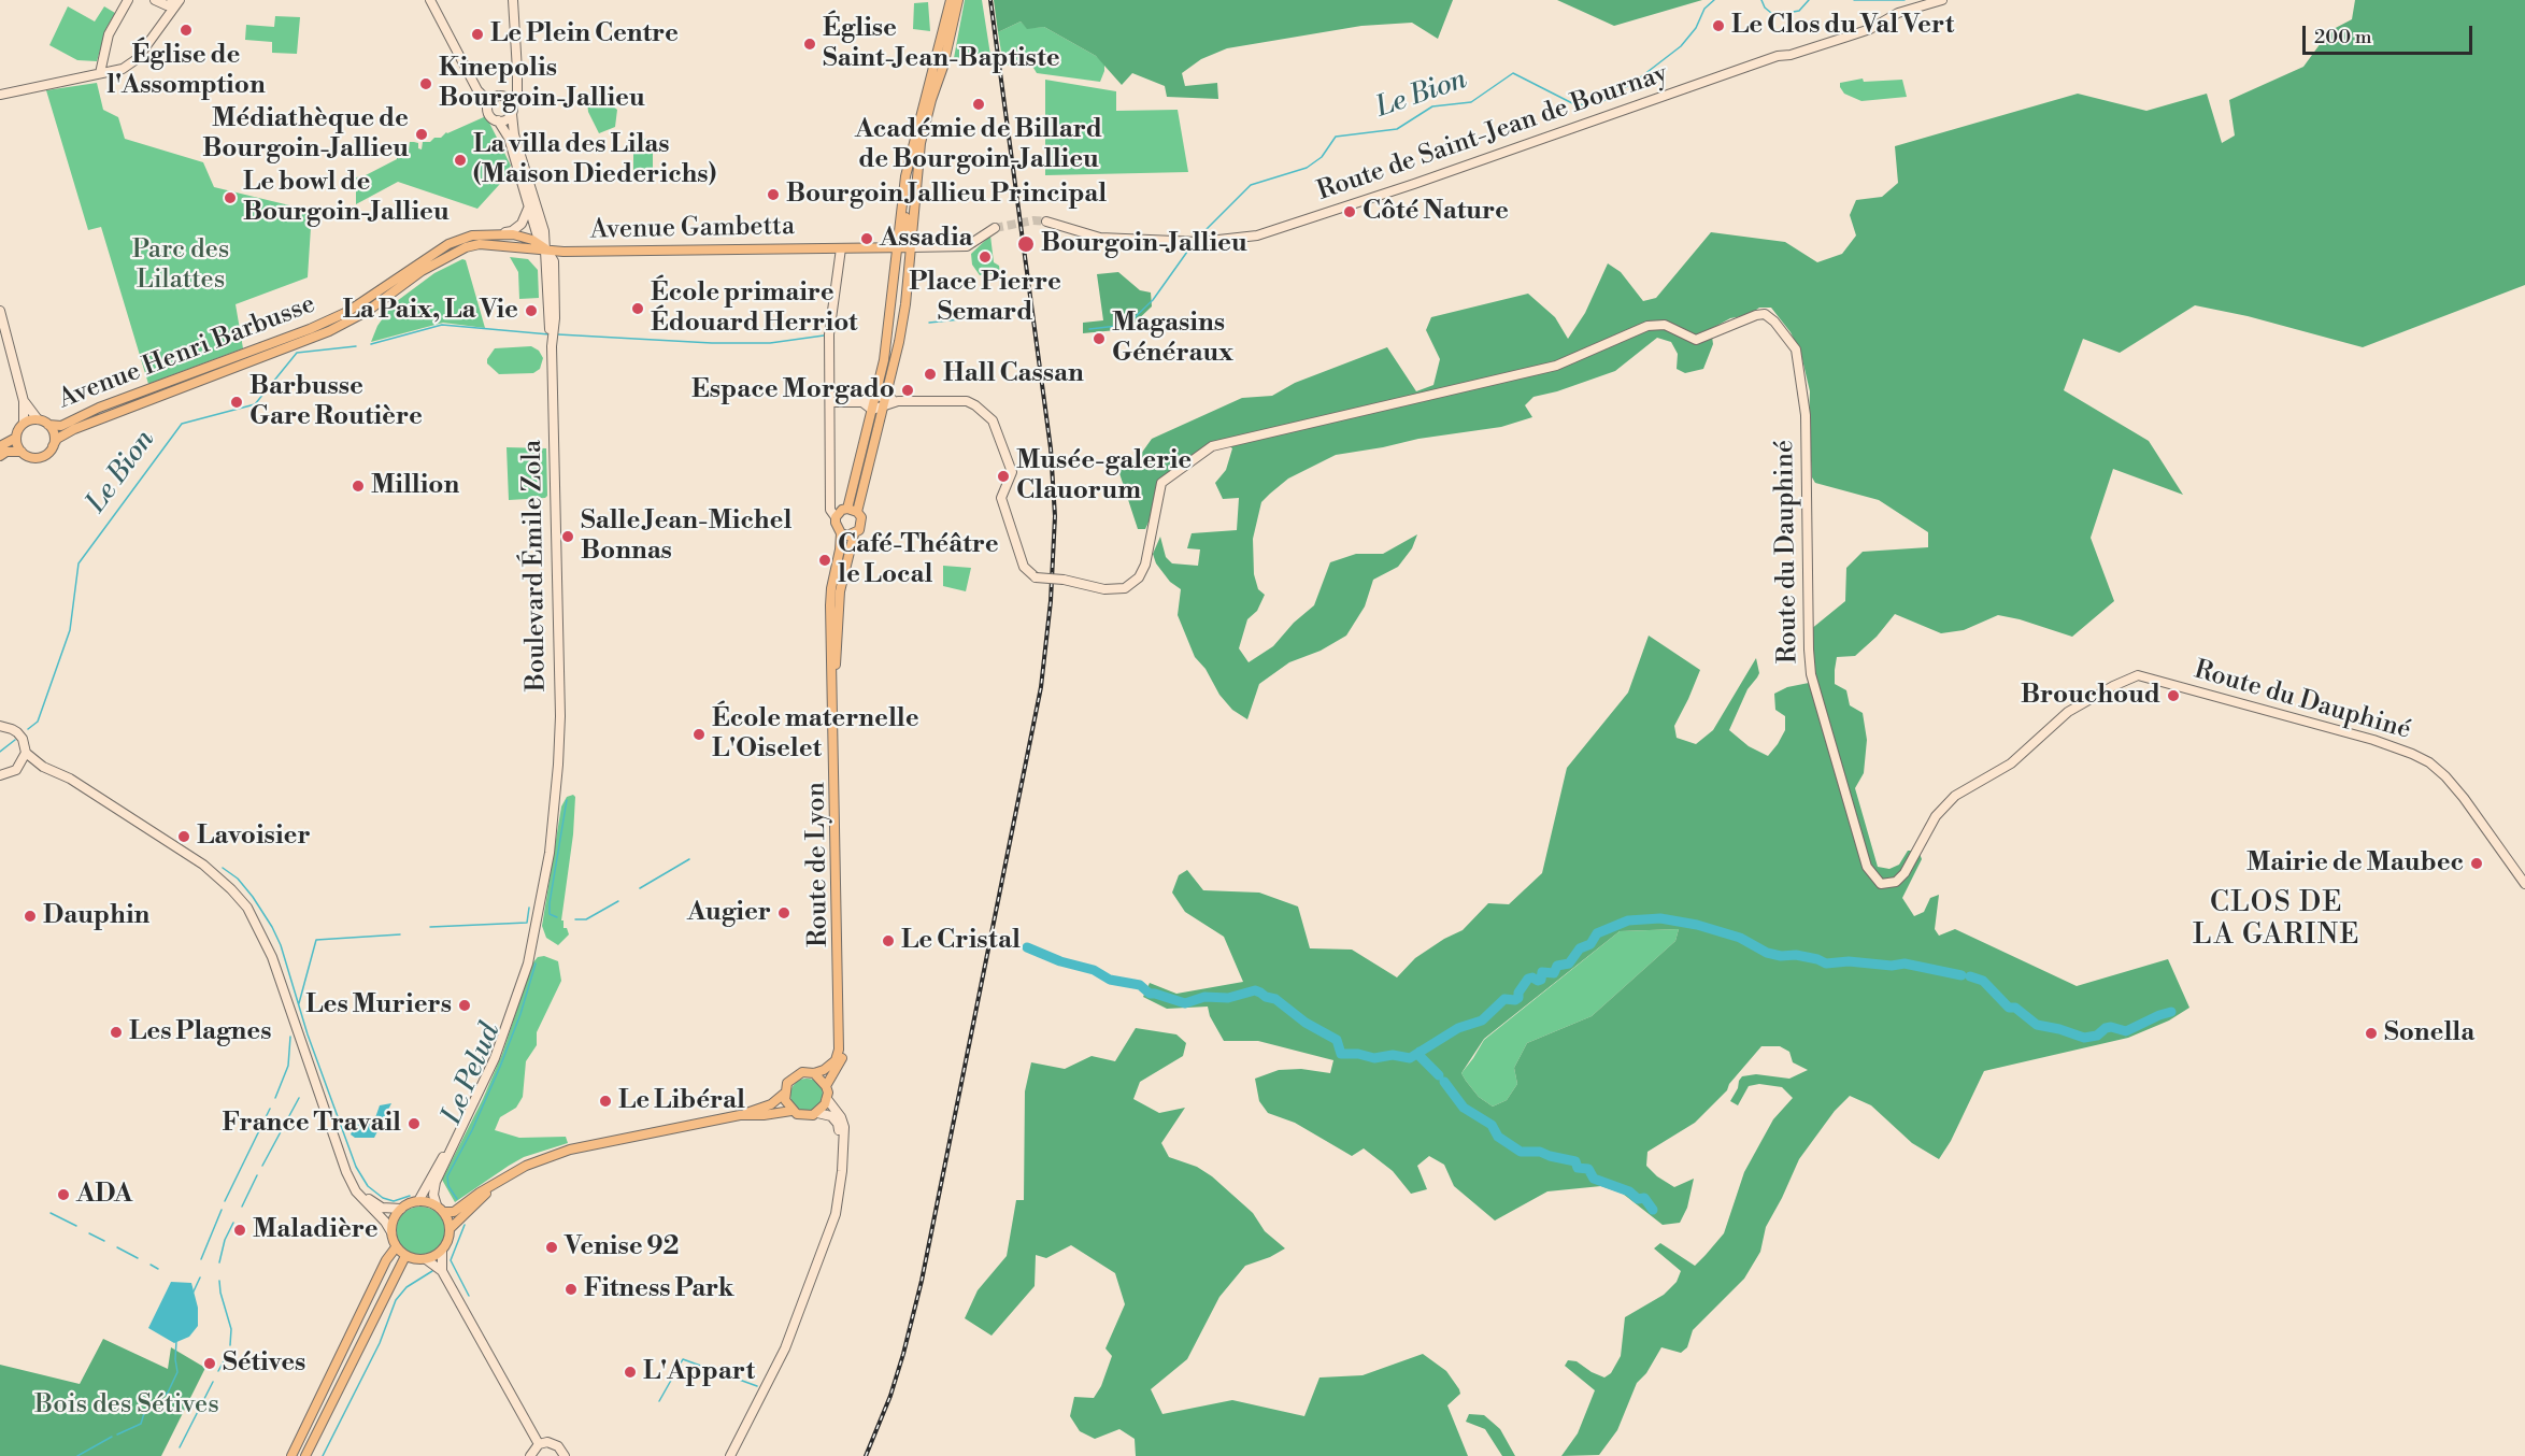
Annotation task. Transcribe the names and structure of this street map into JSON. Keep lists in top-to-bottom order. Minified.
{"streets":{"main road":["Route de Saint-Jean de Bournay","Avenue Gambetta","Avenue Henri Barbusse","Route du Dauphiné","Boulevard Émile Zola","Route de Lyon"]},"crossings":[["Avenue Gambetta","Avenue Henri Barbusse"],["Avenue Gambetta","Boulevard Émile Zola"],["Avenue Henri Barbusse","Boulevard Émile Zola"]],"districts":["CLOS DE LA GARINE"],"water":["Le Bion","Le Pelud"],"parks":["Parc des Lilattes","Bois des Sétives"],"places":["Le Clos du Val Vert","Église de l'Assomption","Le Plein Centre","Église Saint-Jean-Baptiste","Kinepolis Bourgoin-Jallieu","Académie de Billard de Bourgoin-Jallieu","Médiathèque de Bourgoin-Jallieu","La villa des Lilas (Maison Diederichs)","Bourgoin Jallieu Principal","Le bowl de Bourgoin-Jallieu","Côté Nature","Assadia","Bourgoin-Jallieu","Place Pierre Semard","École primaire Édouard Herriot","La Paix, La Vie","Magasins Généraux","Hall Cassan","Espace Morgado","Barbusse Gare Routière","Musée-galerie Clauorum","Million","Salle Jean-Michel Bonnas","Café-Théâtre le Local","Brouchoud","École maternelle L'Oiselet","Lavoisier","Mairie de Maubec","Augier","Dauphin","Le Cristal","Les Muriers","Les Plagnes","Sonella","Le Libéral","France Travail","ADA","Maladière","Venise 92","Fitness Park","Sétives","L'Appart"],"scale_bar":"200 m"}
